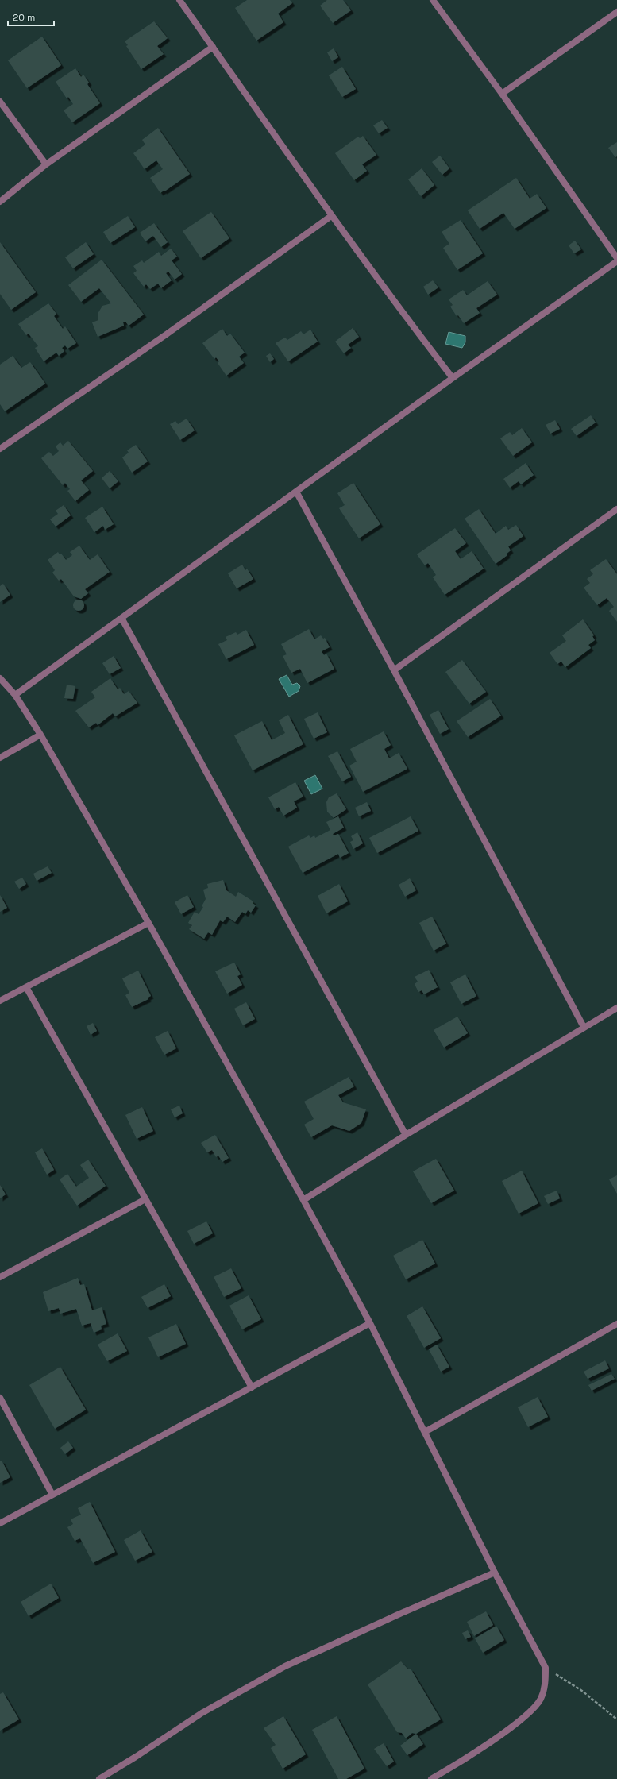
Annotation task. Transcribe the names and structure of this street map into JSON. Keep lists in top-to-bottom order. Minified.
{"scale_bar":"20 m"}
